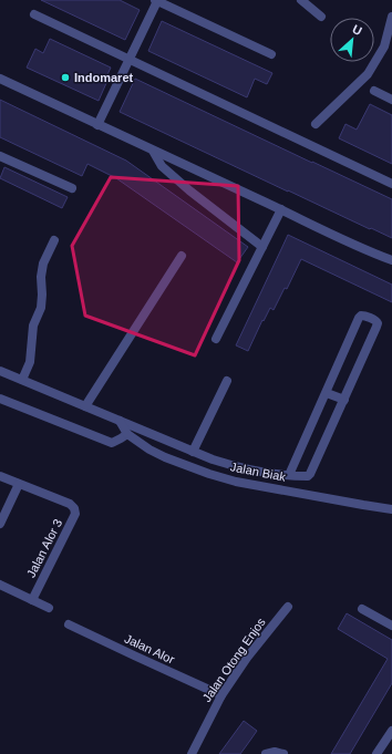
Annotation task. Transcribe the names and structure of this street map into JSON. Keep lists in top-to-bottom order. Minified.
{"streets":{"street":["Jalan Biak","Jalan Alor 3","Jalan Alor","Jalan Otong Enjos"]},"crossings":[["Jalan Alor","Jalan Otong Enjos"]],"places":["Indomaret"],"north":"top right"}
